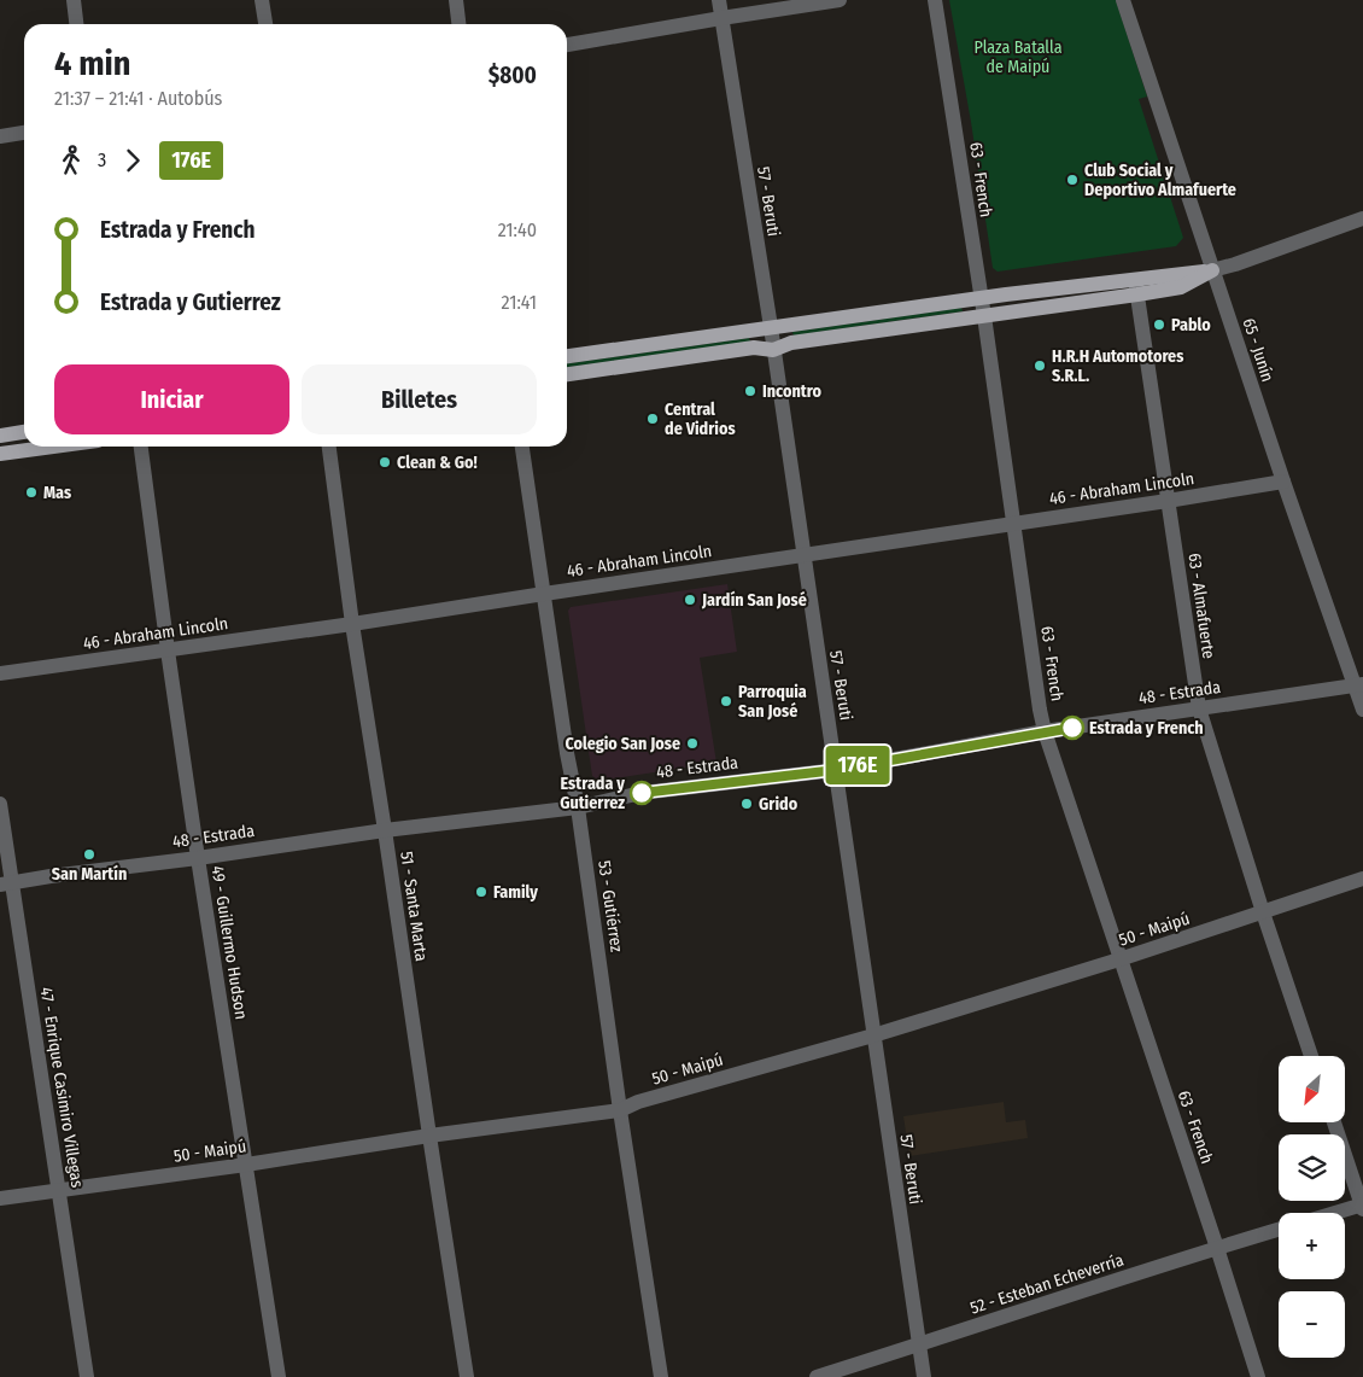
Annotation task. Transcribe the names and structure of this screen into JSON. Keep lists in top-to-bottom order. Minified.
{"streets":{"street":["63 - French","57 - Beruti","65 - Junín","46 - Abraham Lincoln","63 - Almafuerte","48 - Estrada","51 - Santa Marta","53 - Gutiérrez","50 - Maipú","49 - Guillermo Hudson","47 - Enrique Casimiro Villegas","52 - Esteban Echeverría"]},"crossings":[["63 - French","46 - Abraham Lincoln"],["63 - French","48 - Estrada"],["63 - French","50 - Maipú"],["63 - French","52 - Esteban Echeverría"],["57 - Beruti","46 - Abraham Lincoln"],["57 - Beruti","48 - Estrada"],["57 - Beruti","50 - Maipú"],["57 - Beruti","52 - Esteban Echeverría"],["65 - Junín","46 - Abraham Lincoln"],["65 - Junín","48 - Estrada"],["46 - Abraham Lincoln","63 - Almafuerte"],["46 - Abraham Lincoln","51 - Santa Marta"],["46 - Abraham Lincoln","53 - Gutiérrez"],["46 - Abraham Lincoln","49 - Guillermo Hudson"],["63 - Almafuerte","48 - Estrada"],["63 - Almafuerte","50 - Maipú"],["48 - Estrada","51 - Santa Marta"],["48 - Estrada","53 - Gutiérrez"],["48 - Estrada","49 - Guillermo Hudson"],["48 - Estrada","47 - Enrique Casimiro Villegas"],["51 - Santa Marta","50 - Maipú"],["53 - Gutiérrez","50 - Maipú"],["50 - Maipú","49 - Guillermo Hudson"],["50 - Maipú","47 - Enrique Casimiro Villegas"]],"parks":["Plaza Batalla de Maipú"],"places":["Club Social y Deportivo Almafuerte","Pablo","H.R.H Automotores S.R.L.","Incontro","Central de Vidrios","Clean & Go!","Mas","Jardín San José","Parroquia San José","Estrada y French","Colegio San Jose","Estrada y Gutierrez","Grido","San Martín","Family"],"lines":["bus line 176E"],"north":"bottom left","page":{"on_map":"176E","heading":["4 min","21:37 – 21:41 · Autobús","$800"],"legs":["3","176E"],"list":[{"name":"Estrada y French","value":"21:40"},{"name":"Estrada y Gutierrez","value":"21:41"}],"buttons":["Iniciar","Billetes"],"map_buttons":["+","−"]}}
